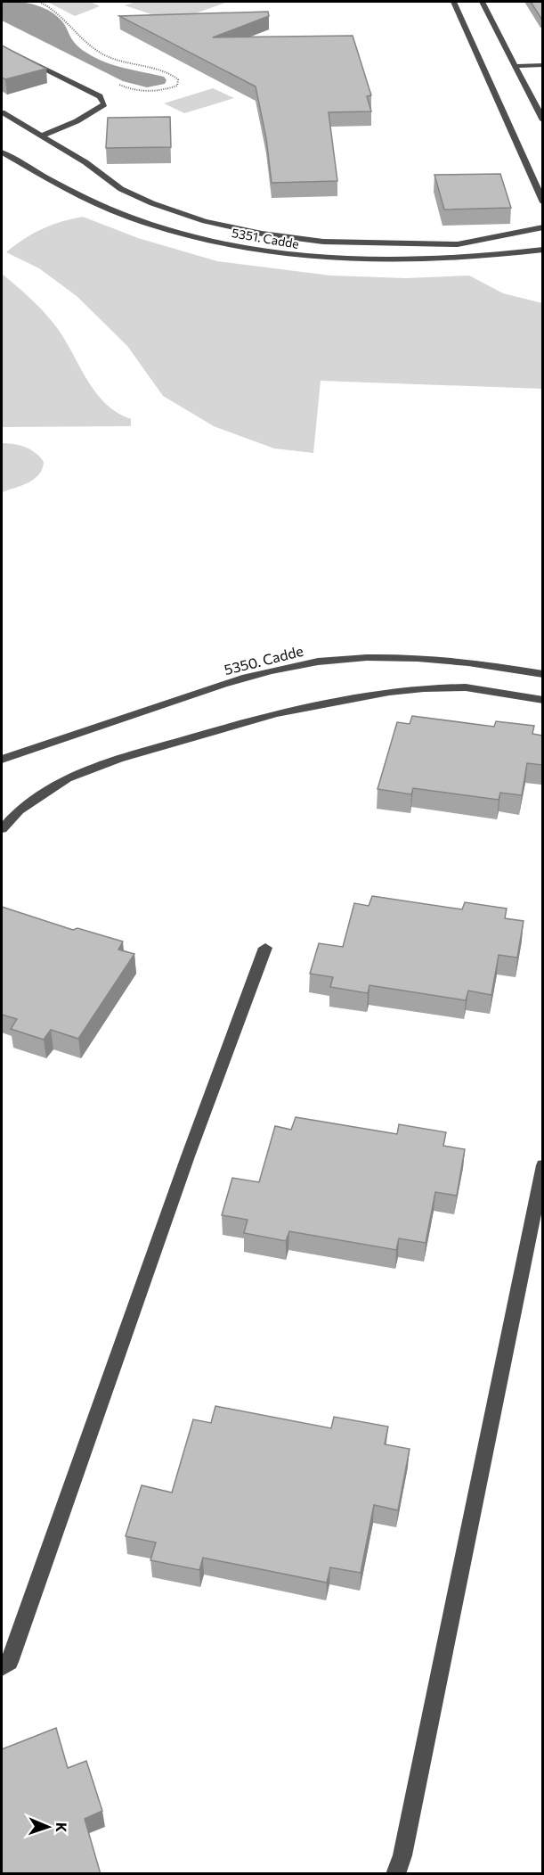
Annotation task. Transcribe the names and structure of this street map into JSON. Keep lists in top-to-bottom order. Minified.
{"streets":{"street":["5351. Cadde","5350. Cadde"]},"north":"right"}
